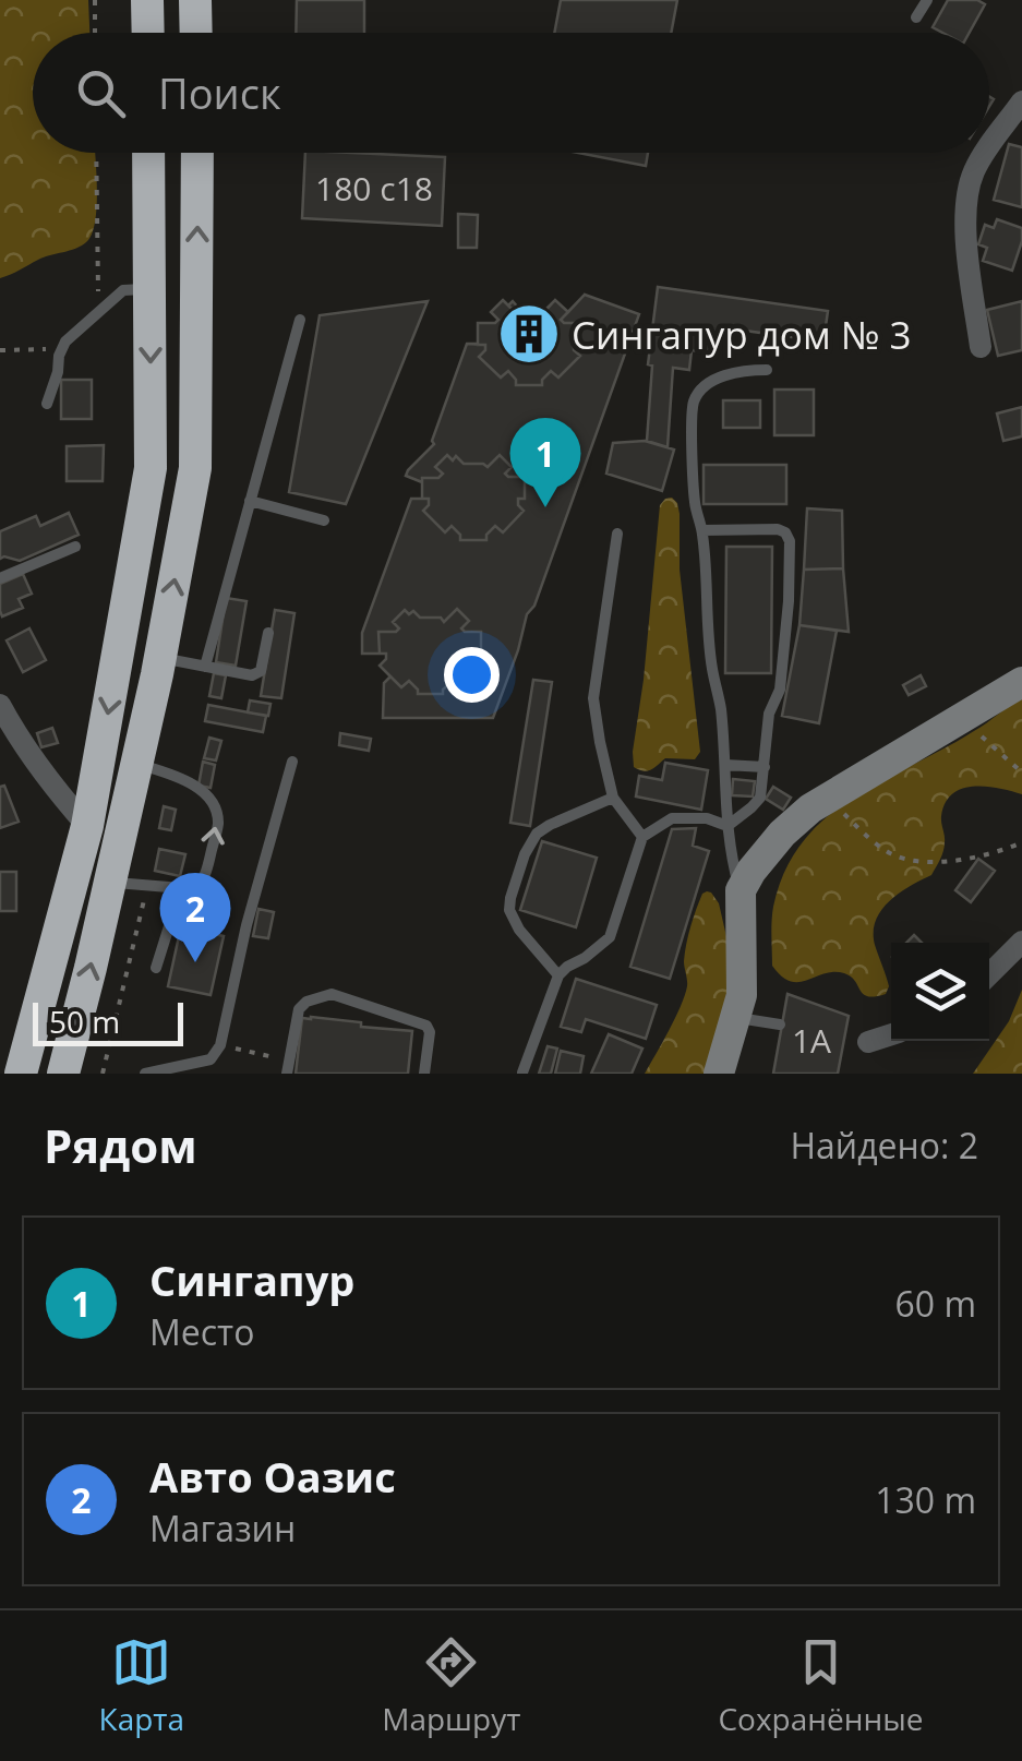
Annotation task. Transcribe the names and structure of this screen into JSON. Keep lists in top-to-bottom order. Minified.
{"places":{"building":["Сингапур дом № 3"]},"house_numbers":["180 с18","1А"],"scale_bar":"50 m","page":{"search":"Поиск","pins":["1","2"],"scale":"50 m","heading":["Рядом","Найдено: 2"],"list":[{"mark":"1","name":"Сингапур","note":"Место","value":"60 m"},{"mark":"2","name":"Авто Оазис","note":"Магазин","value":"130 m"}],"nav":["Карта","Маршрут","Сохранённые"]}}
